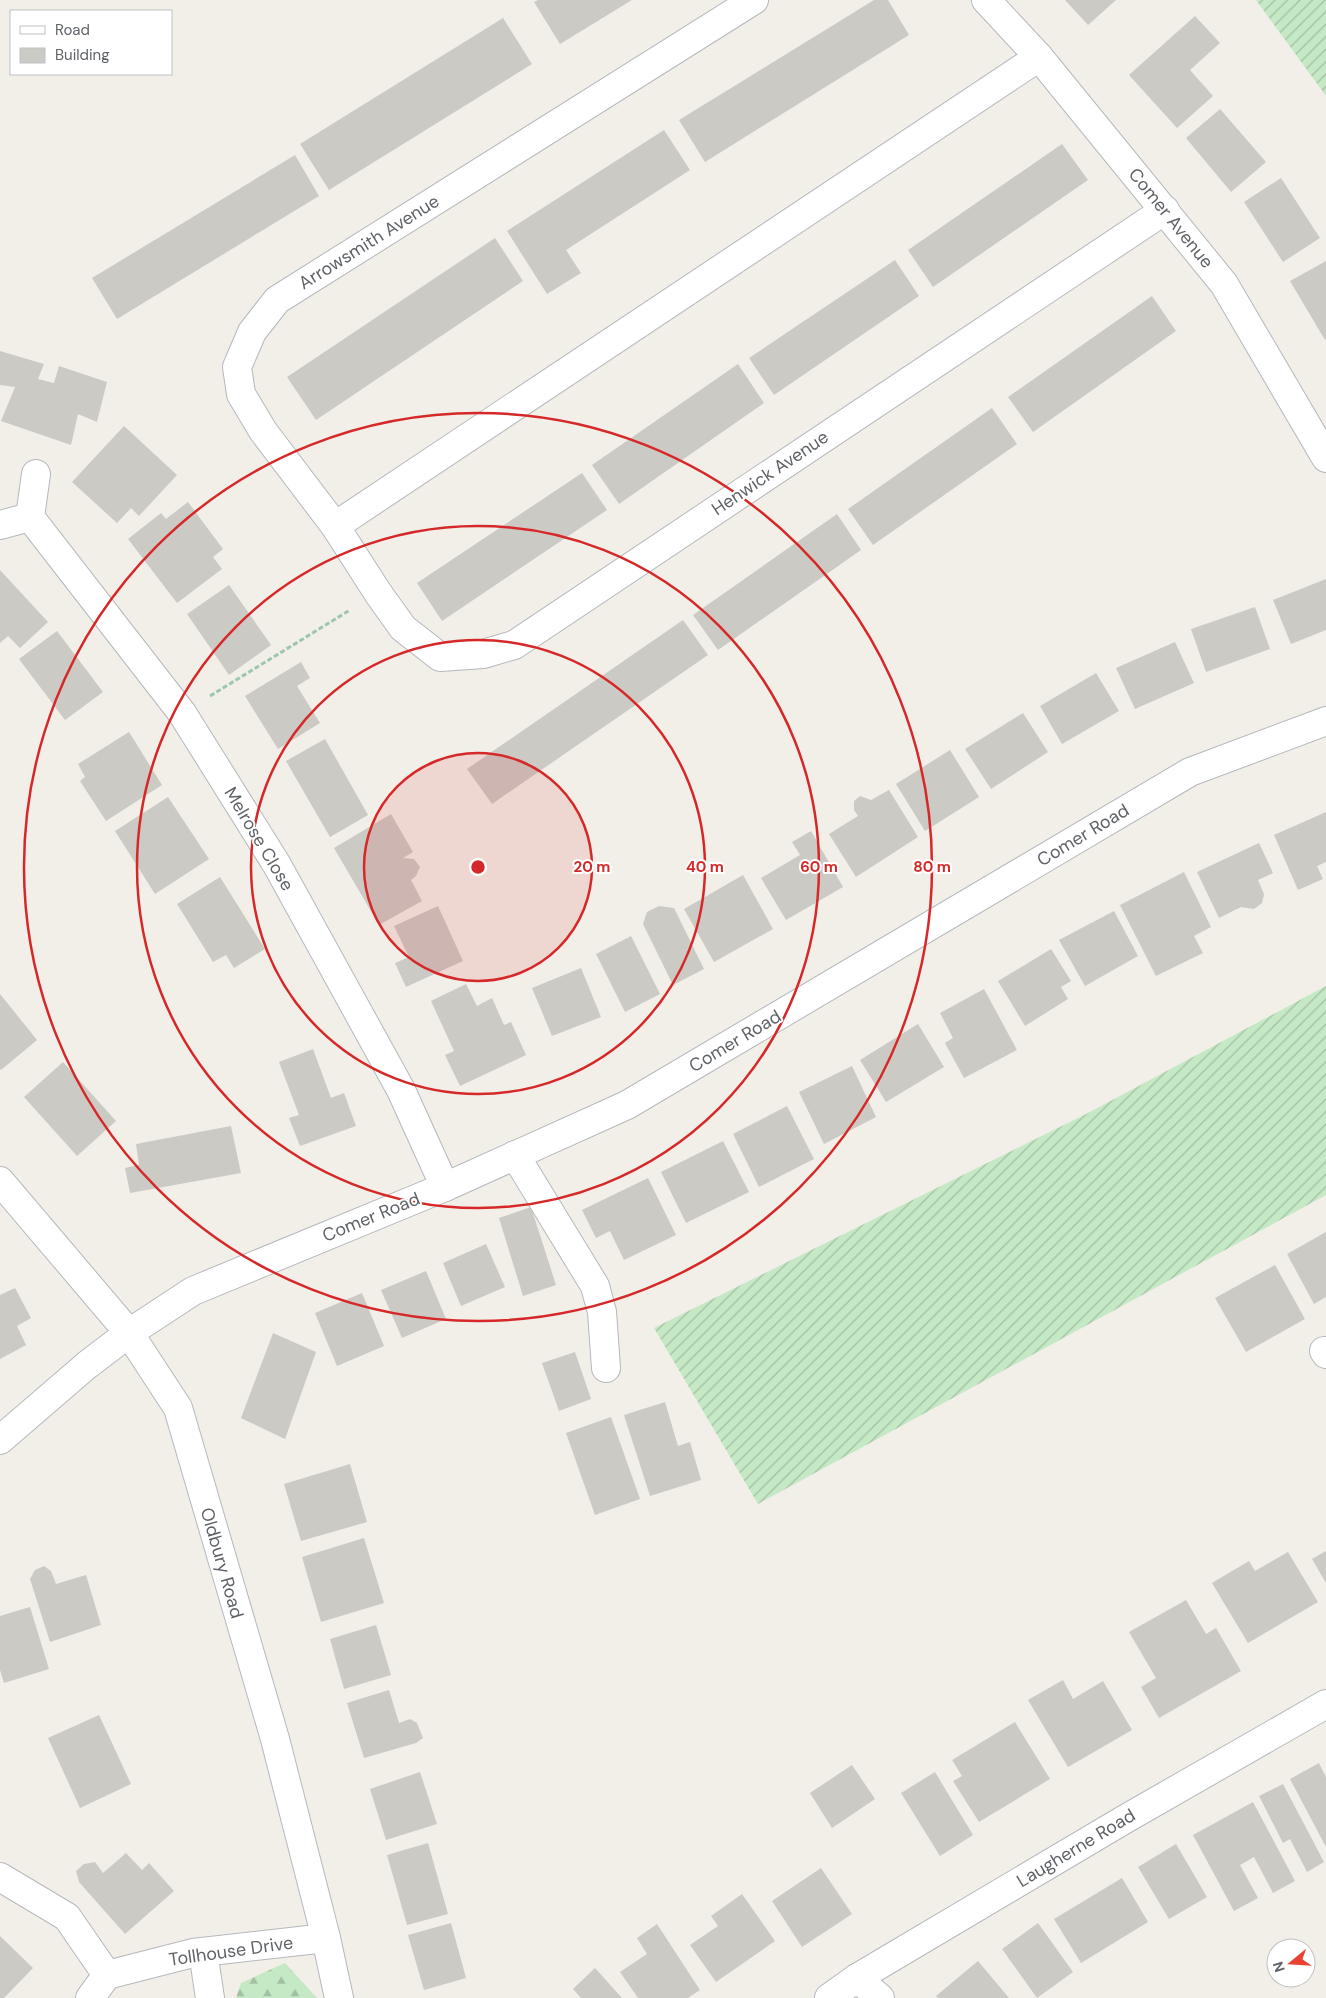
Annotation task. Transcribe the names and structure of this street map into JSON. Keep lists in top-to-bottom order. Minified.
{"streets":{"street":["Comer Avenue","Arrowsmith Avenue","Henwick Avenue","Comer Road","Melrose Close","Oldbury Road","Laugherne Road","Tollhouse Drive"]},"crossings":[["Comer Avenue","Henwick Avenue"],["Arrowsmith Avenue","Henwick Avenue"],["Comer Road","Melrose Close"],["Comer Road","Oldbury Road"],["Oldbury Road","Tollhouse Drive"]],"legend":["Road","Building"],"north":"left","rings":["20 m","40 m","60 m","80 m"]}
